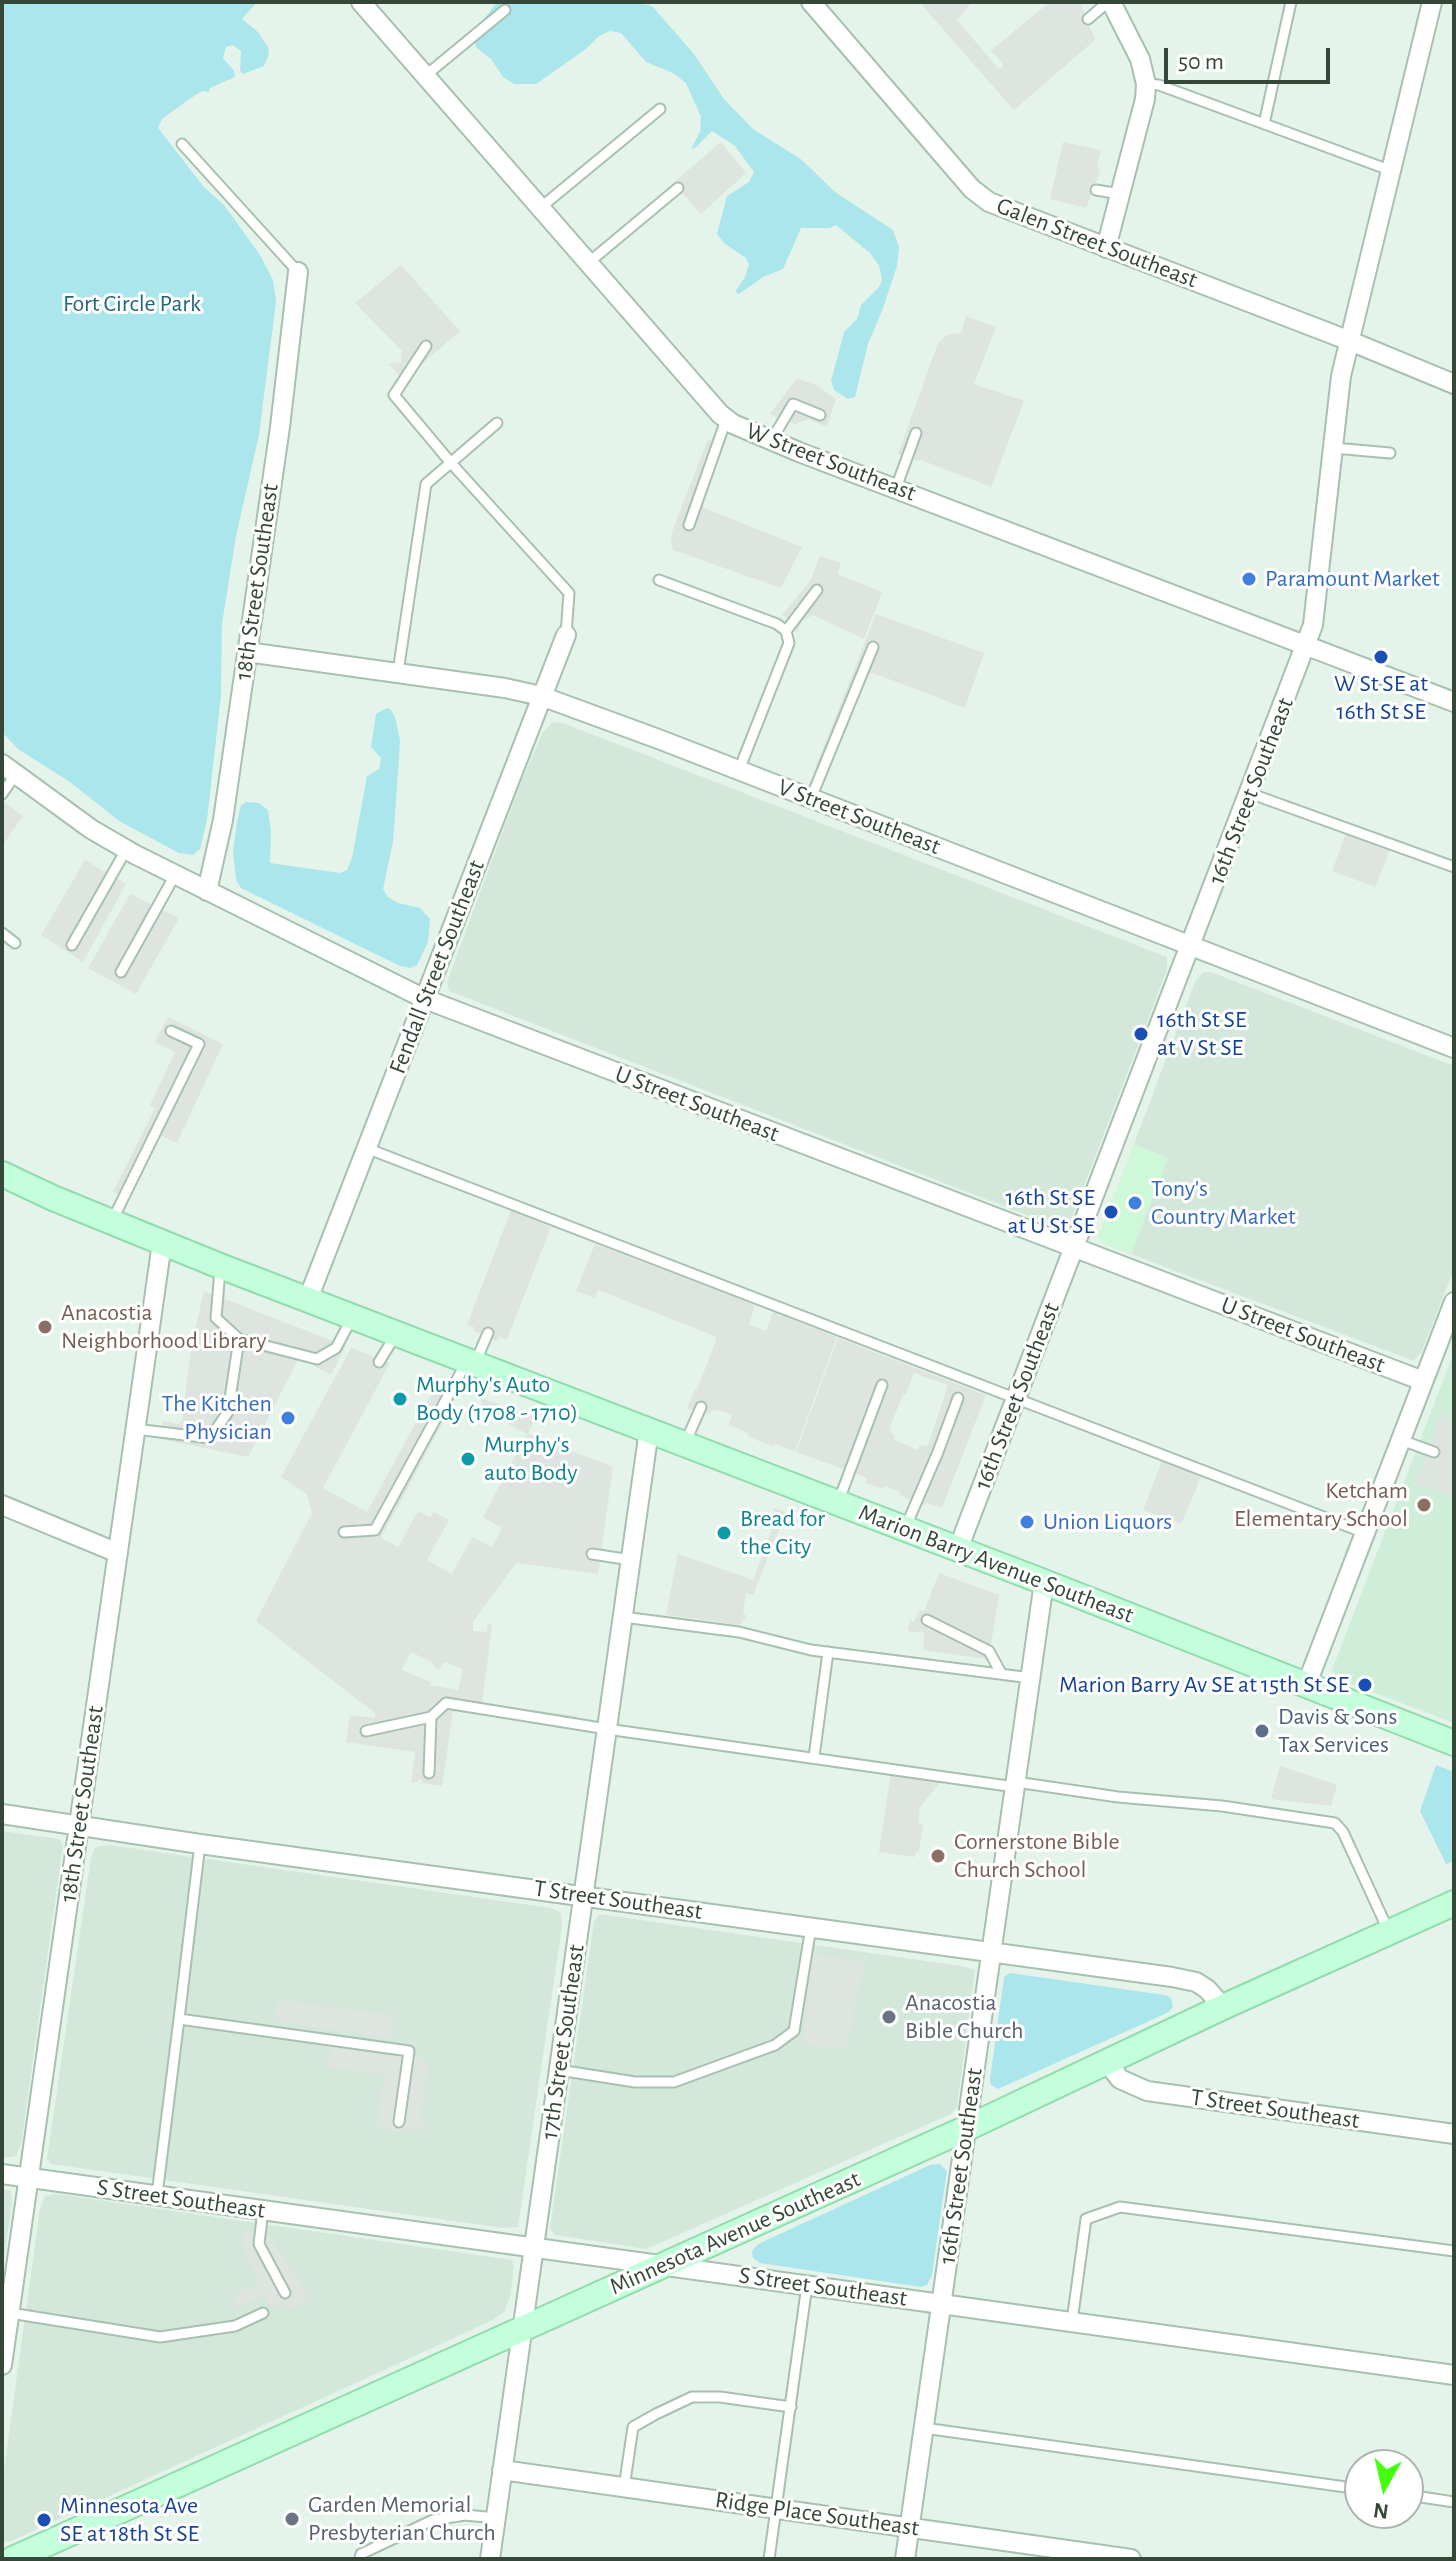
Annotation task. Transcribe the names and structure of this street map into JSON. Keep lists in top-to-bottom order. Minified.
{"streets":{"main road":["Marion Barry Avenue Southeast","Minnesota Avenue Southeast"],"street":["Galen Street Southeast","W Street Southeast","18th Street Southeast","16th Street Southeast","V Street Southeast","Fendall Street Southeast","U Street Southeast","T Street Southeast","17th Street Southeast","S Street Southeast","Ridge Place Southeast"]},"crossings":[["Galen Street Southeast","16th Street Southeast"],["W Street Southeast","16th Street Southeast"],["18th Street Southeast","V Street Southeast"],["18th Street Southeast","U Street Southeast"],["18th Street Southeast","Marion Barry Avenue Southeast"],["18th Street Southeast","T Street Southeast"],["18th Street Southeast","S Street Southeast"],["16th Street Southeast","V Street Southeast"],["16th Street Southeast","U Street Southeast"],["16th Street Southeast","Marion Barry Avenue Southeast"],["16th Street Southeast","T Street Southeast"],["16th Street Southeast","S Street Southeast"],["16th Street Southeast","Minnesota Avenue Southeast"],["16th Street Southeast","Ridge Place Southeast"],["V Street Southeast","Fendall Street Southeast"],["Fendall Street Southeast","U Street Southeast"],["Fendall Street Southeast","Marion Barry Avenue Southeast"],["Marion Barry Avenue Southeast","17th Street Southeast"],["T Street Southeast","17th Street Southeast"],["T Street Southeast","Minnesota Avenue Southeast"],["17th Street Southeast","S Street Southeast"],["17th Street Southeast","Minnesota Avenue Southeast"],["17th Street Southeast","Ridge Place Southeast"],["S Street Southeast","Minnesota Avenue Southeast"]],"parks":["Fort Circle Park"],"places":["Paramount Market","W St SE at 16th St SE","16th St SE at V St SE","Tony's Country Market","16th St SE at U St SE","Anacostia Neighborhood Library","Murphy's Auto Body (1708 - 1710)","The Kitchen Physician","Murphy's auto Body","Ketcham Elementary School","Union Liquors","Bread for the City","Marion Barry Av SE at 15th St SE","Davis & Sons Tax Services","Cornerstone Bible Church School","Anacostia Bible Church","Garden Memorial Presbyterian Church","Minnesota Ave SE at 18th St SE"],"scale_bar":"50 m","north":"bottom"}
